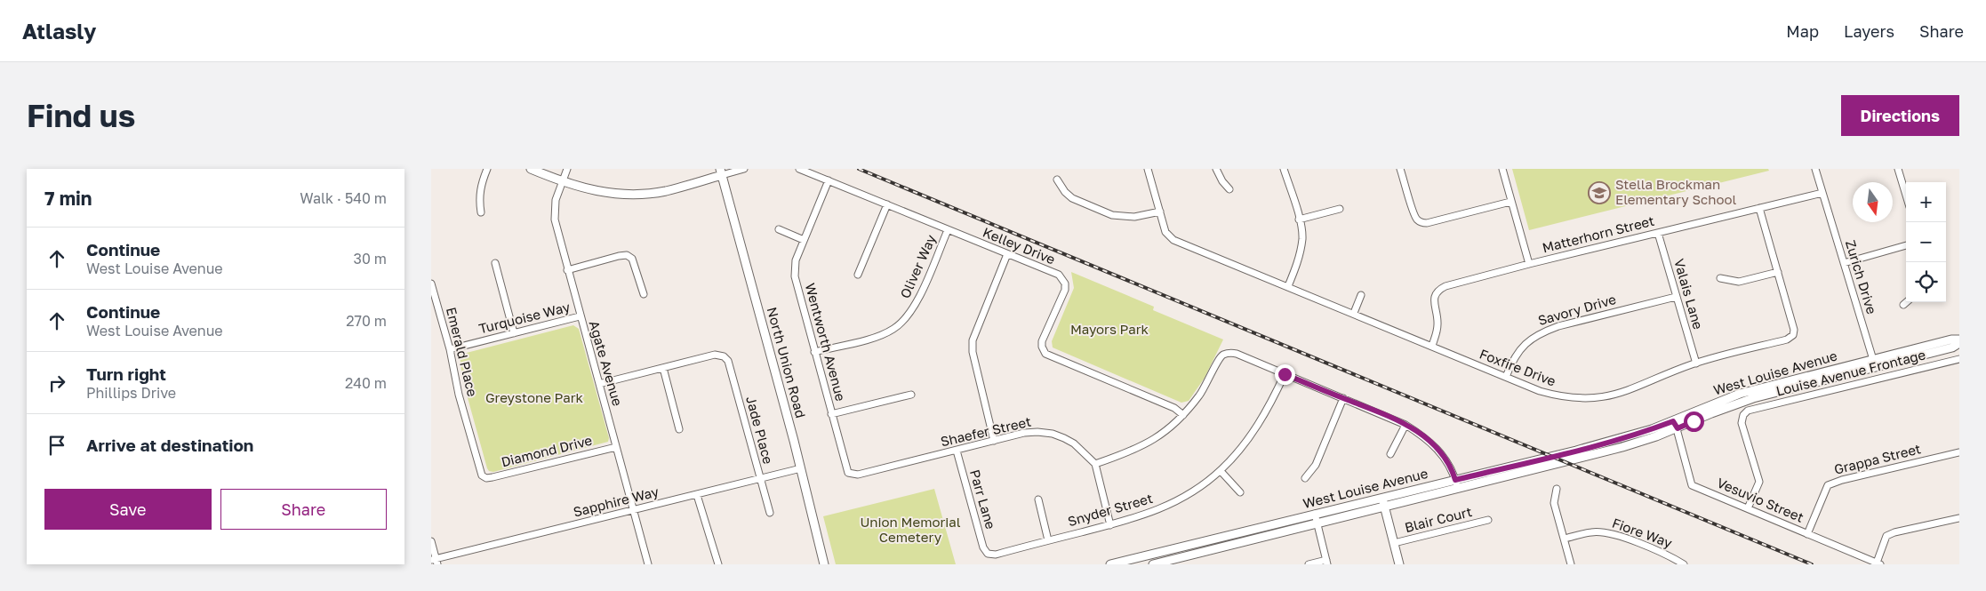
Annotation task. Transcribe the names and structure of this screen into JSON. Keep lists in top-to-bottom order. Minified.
{"streets":{"main road":["North Union Road","West Louise Avenue"],"street":["Matterhorn Street","Kelley Drive","Oliver Way","Zurich Drive","Valais Lane","Savory Drive","Turquoise Way","Wentworth Avenue","Emerald Place","Agate Avenue","Foxfire Drive","Louise Avenue Frontage","Jade Place","Shaefer Street","Diamond Drive","Grappa Street","Parr Lane","Vesuvio Street","Sapphire Way","Snyder Street","Blair Court","Fiore Way"]},"crossings":[["Matterhorn Street","Zurich Drive"],["Matterhorn Street","Valais Lane"],["Matterhorn Street","Foxfire Drive"],["Kelley Drive","Oliver Way"],["Kelley Drive","Wentworth Avenue"],["Oliver Way","Wentworth Avenue"],["Zurich Drive","West Louise Avenue"],["Valais Lane","Savory Drive"],["Valais Lane","Foxfire Drive"],["Savory Drive","Foxfire Drive"],["Turquoise Way","Emerald Place"],["Turquoise Way","Agate Avenue"],["Wentworth Avenue","Shaefer Street"],["Emerald Place","Diamond Drive"],["North Union Road","Sapphire Way"],["Agate Avenue","Diamond Drive"],["Agate Avenue","Sapphire Way"],["West Louise Avenue","Vesuvio Street"],["Louise Avenue Frontage","Vesuvio Street"],["Jade Place","Sapphire Way"],["Shaefer Street","Parr Lane"],["Grappa Street","Vesuvio Street"],["Parr Lane","Snyder Street"]],"parks":["Mayors Park","Greystone Park","Union Memorial Cemetery"],"places":{"school or university":["Stella Brockman Elementary School"]},"north":"bottom","page":{"header":"Atlasly","nav":["Map","Layers","Share"],"buttons":["Directions",["Save","Share"]],"title":"Find us","heading":["7 min","Walk · 540 m"],"map_buttons":["+","−"],"list":[["Continue","West Louise Avenue","30 m"],["Continue","West Louise Avenue","270 m"],["Turn right","Phillips Drive","240 m"],"Arrive at destination"]}}
